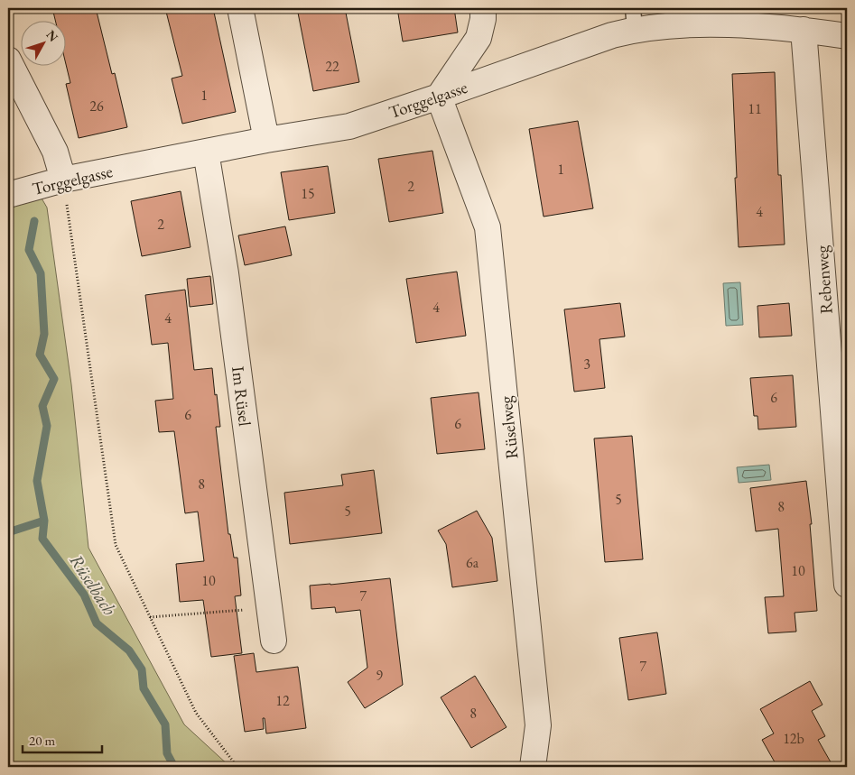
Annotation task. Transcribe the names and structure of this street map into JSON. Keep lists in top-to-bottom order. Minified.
{"streets":{"street":["Torggelgasse","Rebenweg","Im Rüsel","Rüselweg"]},"crossings":[["Torggelgasse","Rebenweg"],["Torggelgasse","Im Rüsel"],["Torggelgasse","Rüselweg"]],"water":["Rüselbach"],"house_numbers":["22","1","26","11","1","2","15","4","2","4","4","3","6","6","6","8","5","8","5","6a","10","10","7","7","9","12","8","12b"],"scale_bar":"20 m","north":"top right"}
